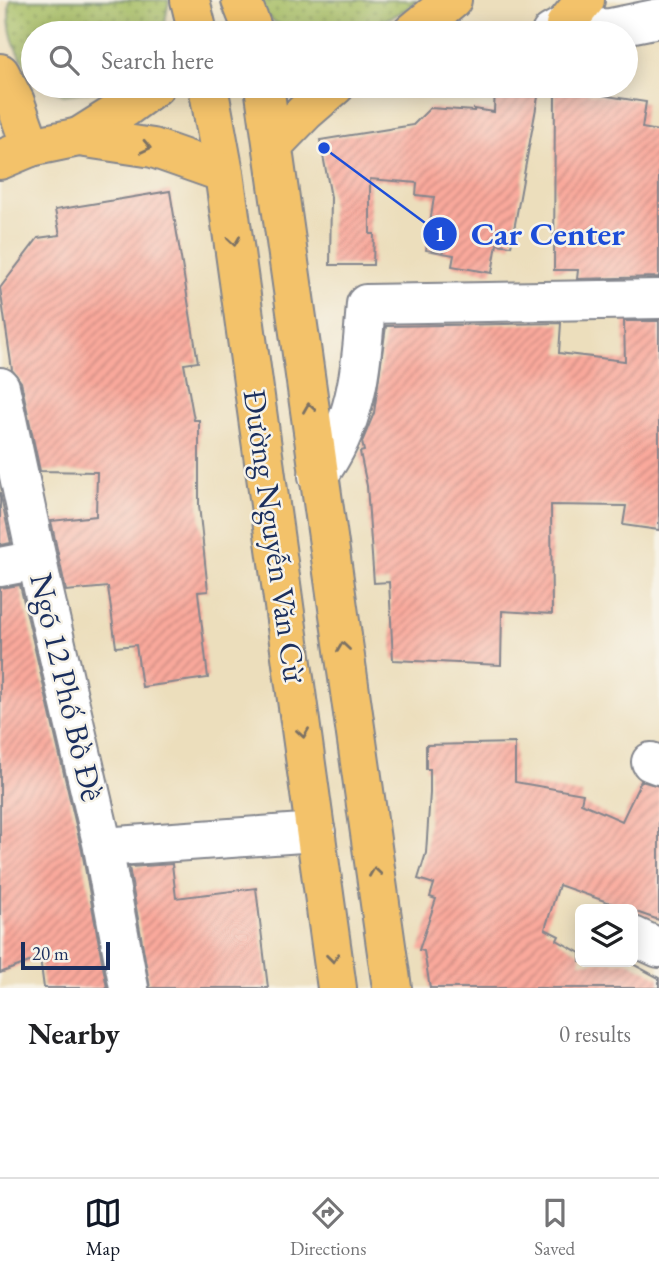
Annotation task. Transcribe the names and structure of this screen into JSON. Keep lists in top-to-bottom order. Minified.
{"streets":{"main road":["Đường Nguyễn Văn Cừ"],"street":["Ngõ 12 Phố Bồ Đề"]},"places":["Car Center"],"scale_bar":"20 m","page":{"search":"Search here","scale":"20 m","heading":["Nearby","0 results"],"nav":["Map","Directions","Saved"]}}
